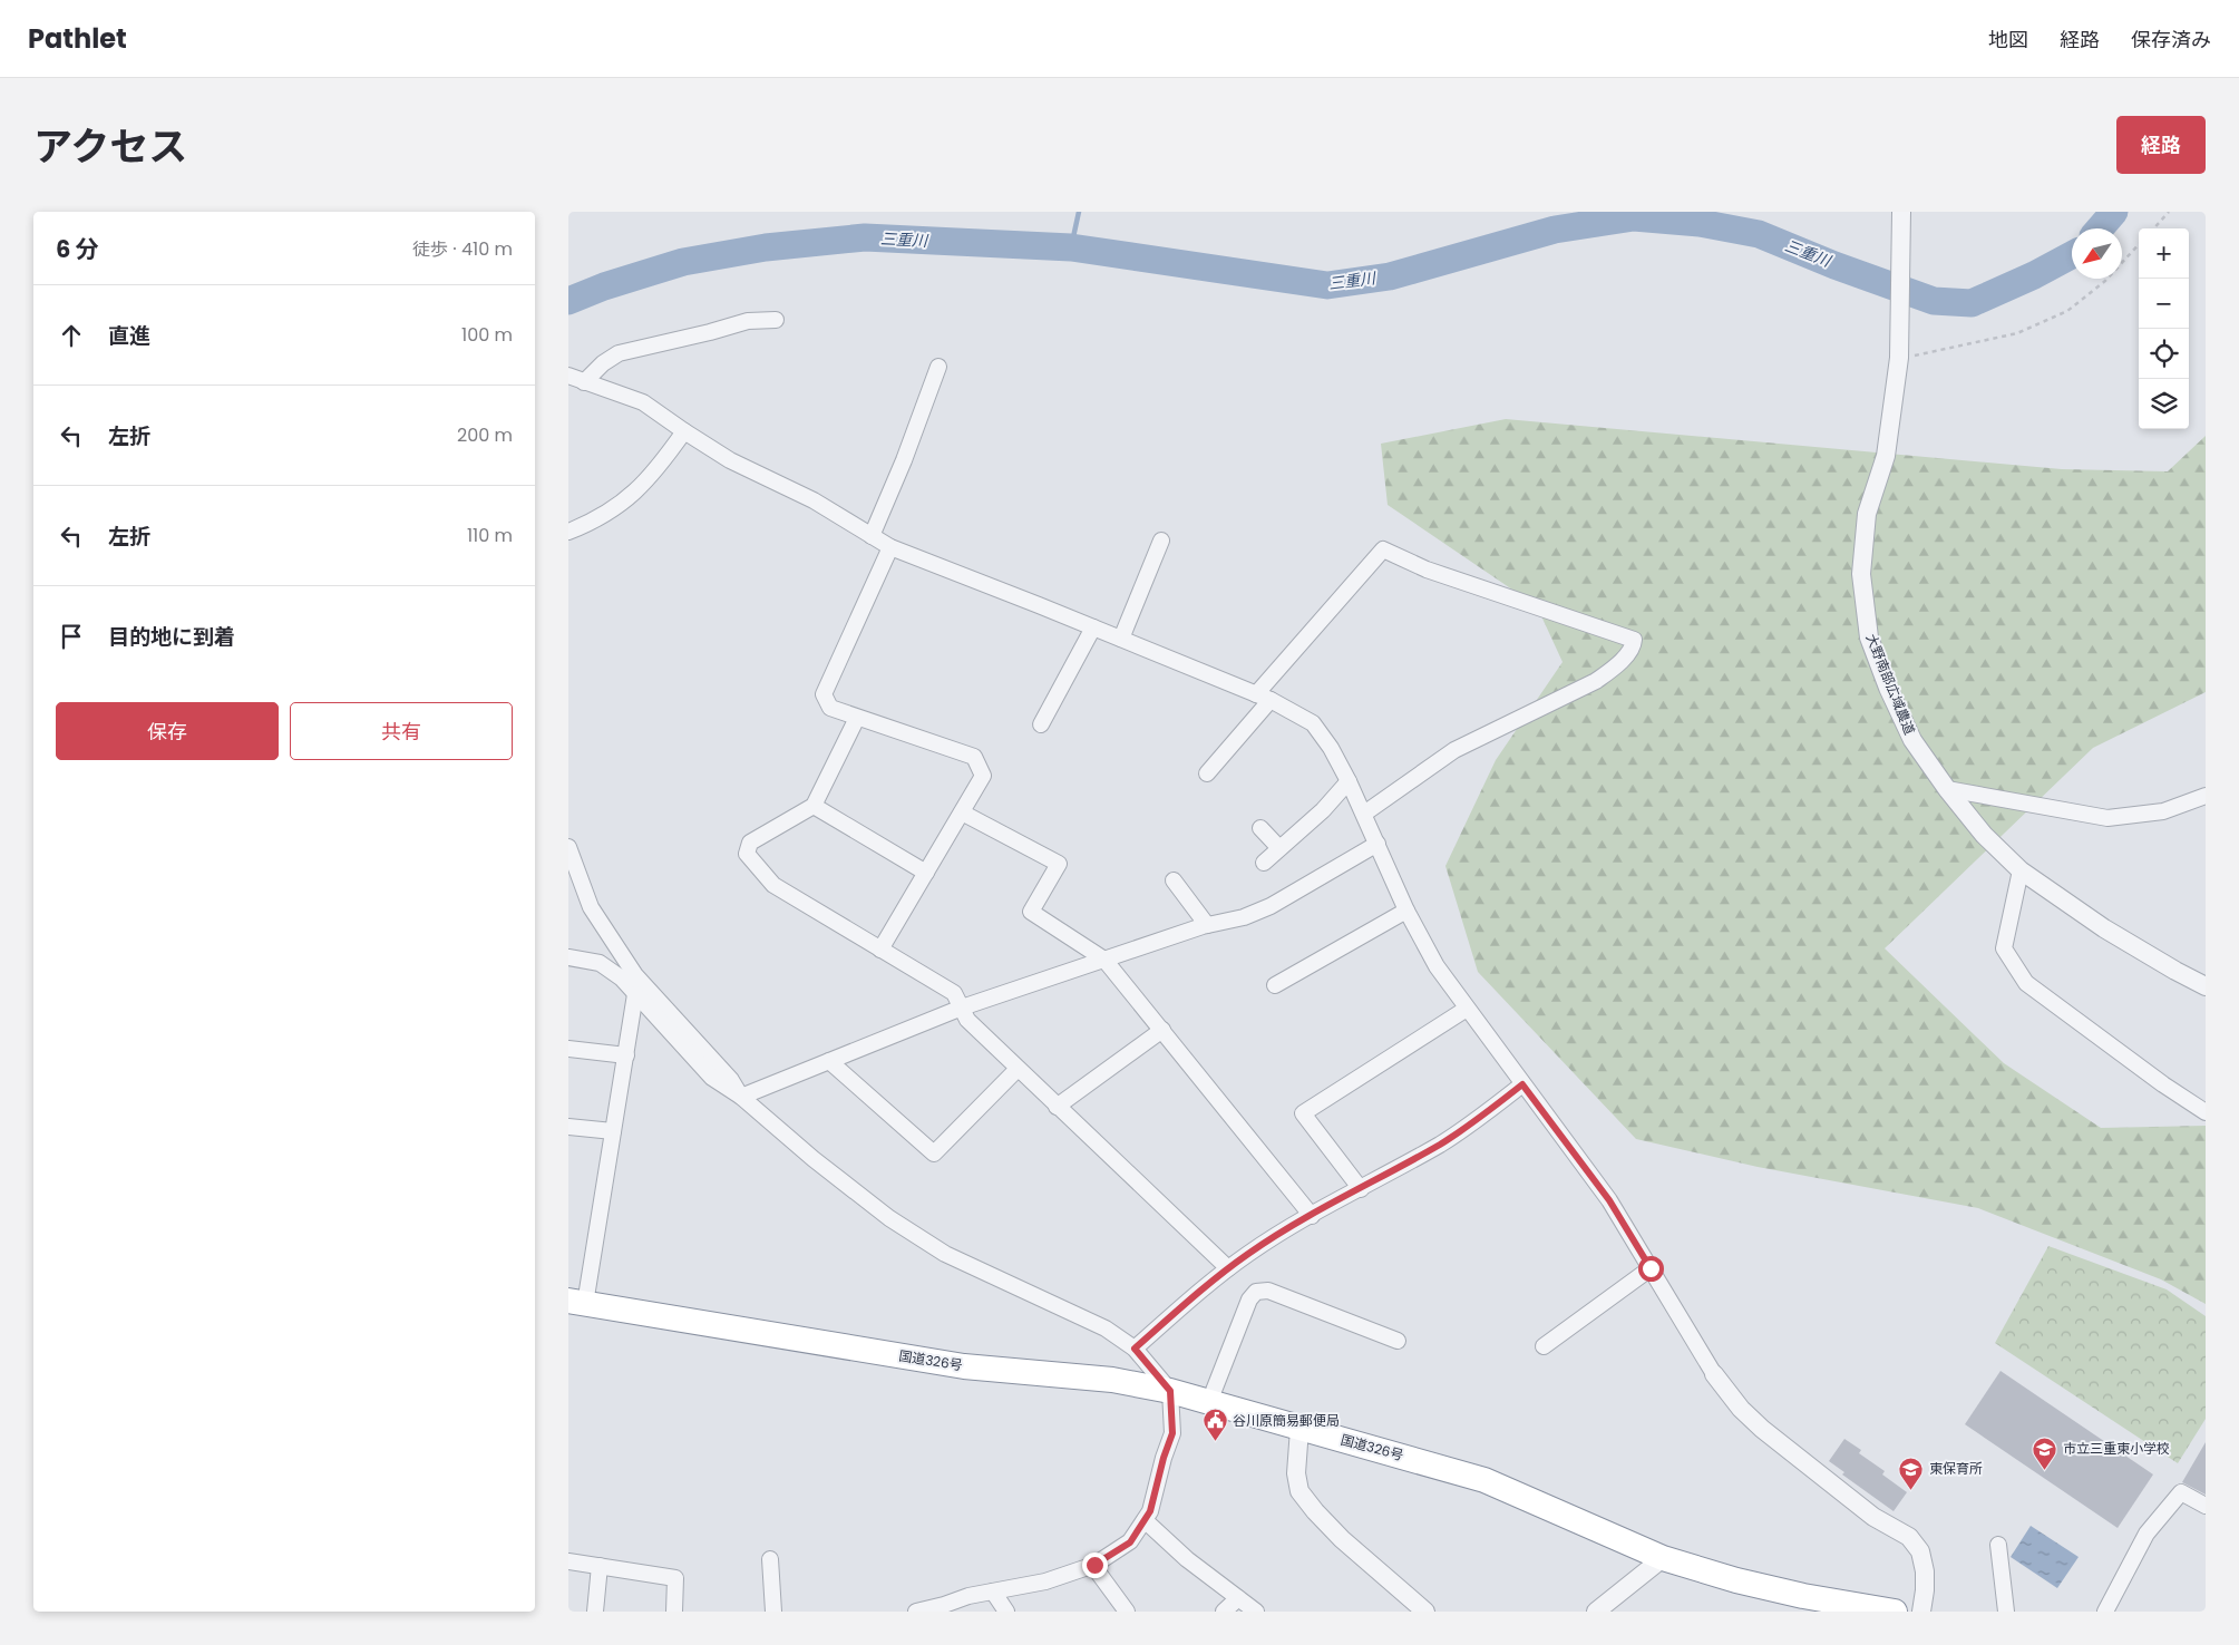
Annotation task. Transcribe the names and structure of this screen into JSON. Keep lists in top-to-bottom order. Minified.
{"streets":{"highway":["国道326号"],"street":["大野南部広域農道"]},"water":["三重川"],"places":{"public building":["谷川原簡易郵便局"],"school or university":["市立三重東小学校","東保育所"]},"north":"bottom left","page":{"header":"Pathlet","nav":["地図","経路","保存済み"],"title":"アクセス","buttons":["経路",["保存","共有"]],"heading":["6 分","徒歩 · 410 m"],"map_buttons":["+","−"],"list":[["直進","100 m"],["左折","200 m"],["左折","110 m"],"目的地に到着"]}}
